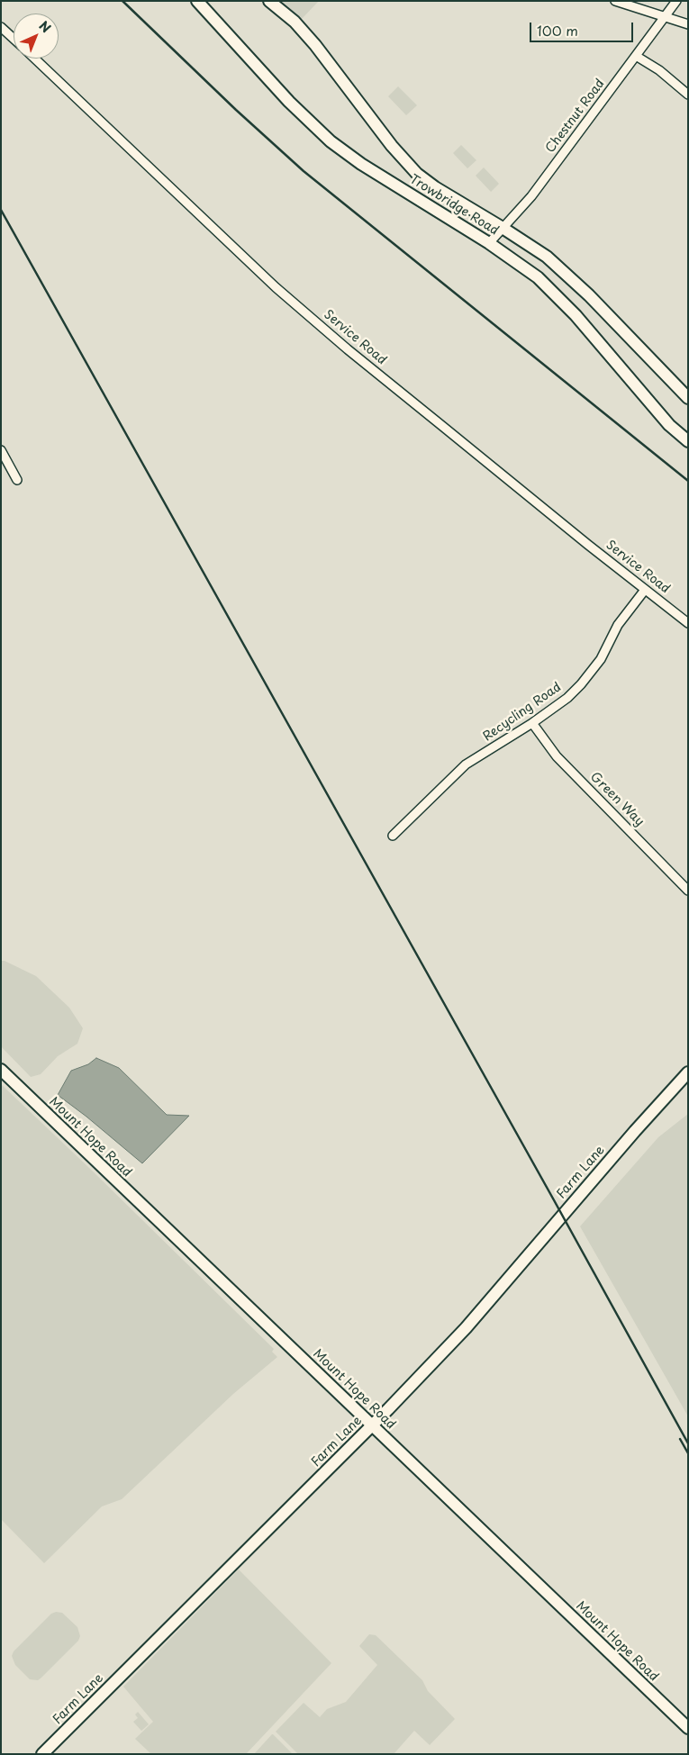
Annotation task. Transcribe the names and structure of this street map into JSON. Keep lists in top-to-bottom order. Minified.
{"streets":{"street":["Chestnut Road","Trowbridge Road","Service Road","Recycling Road","Green Way","Mount Hope Road","Farm Lane"]},"crossings":[["Chestnut Road","Trowbridge Road"],["Service Road","Recycling Road"],["Recycling Road","Green Way"],["Mount Hope Road","Farm Lane"]],"scale_bar":"100 m","north":"top right"}
